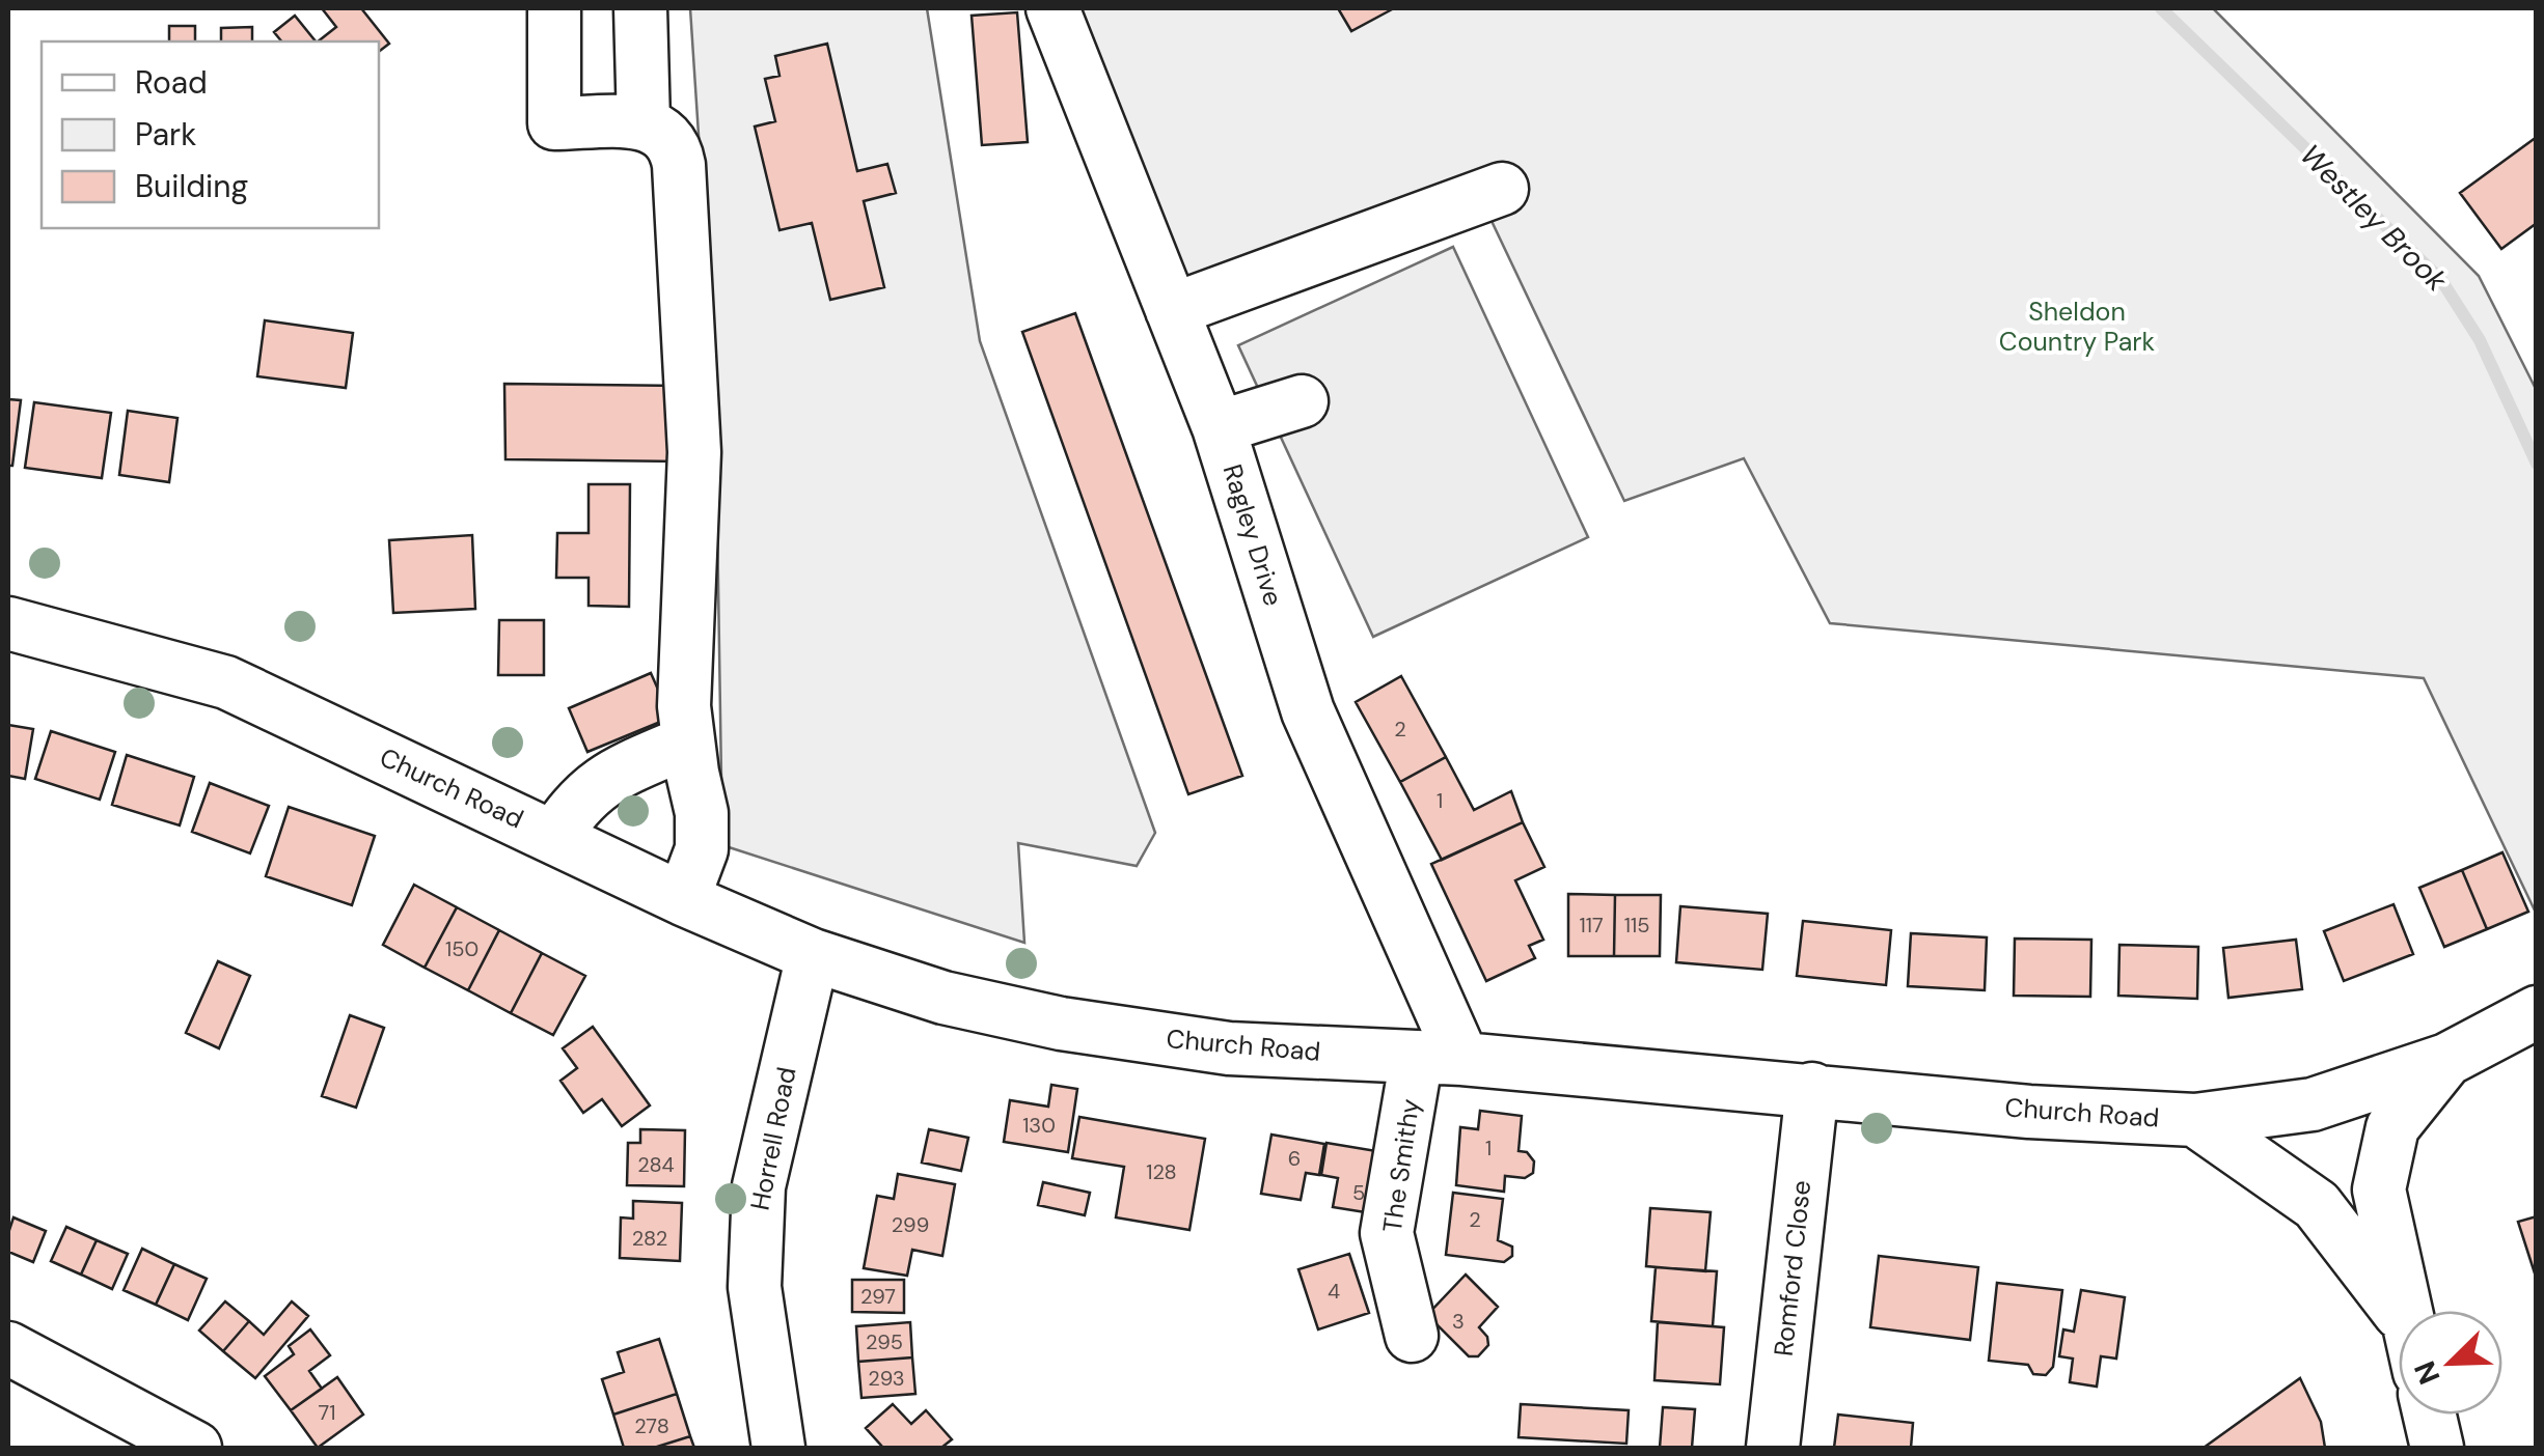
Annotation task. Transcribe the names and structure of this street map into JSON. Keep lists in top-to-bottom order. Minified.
{"streets":{"street":["Ragley Drive","Church Road","Horrell Road","The Smithy","Romford Close"]},"crossings":[["Ragley Drive","Church Road"],["Ragley Drive","The Smithy"],["Church Road","Horrell Road"],["Church Road","The Smithy"],["Church Road","Romford Close"]],"water":["Westley Brook"],"parks":["Sheldon Country Park"],"house_numbers":["2","1","117","115","150","130","1","6","284","128","5","2","299","282","4","297","3","295","293","71","278"],"legend":["Road","Park","Building"],"north":"bottom left"}
